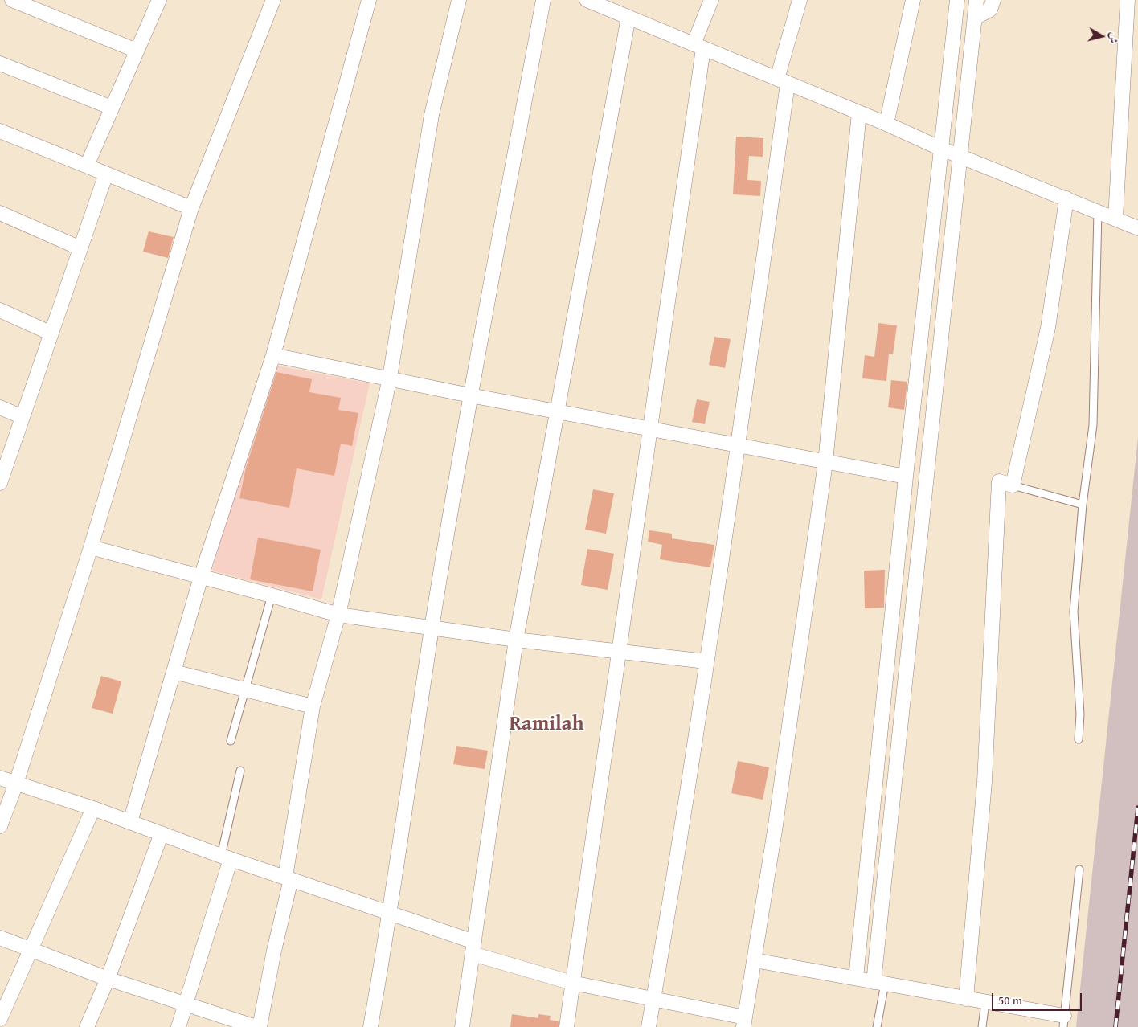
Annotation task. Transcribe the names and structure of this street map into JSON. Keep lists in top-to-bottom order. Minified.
{"districts":["Ramilah"],"scale_bar":"50 m","north":"right"}
